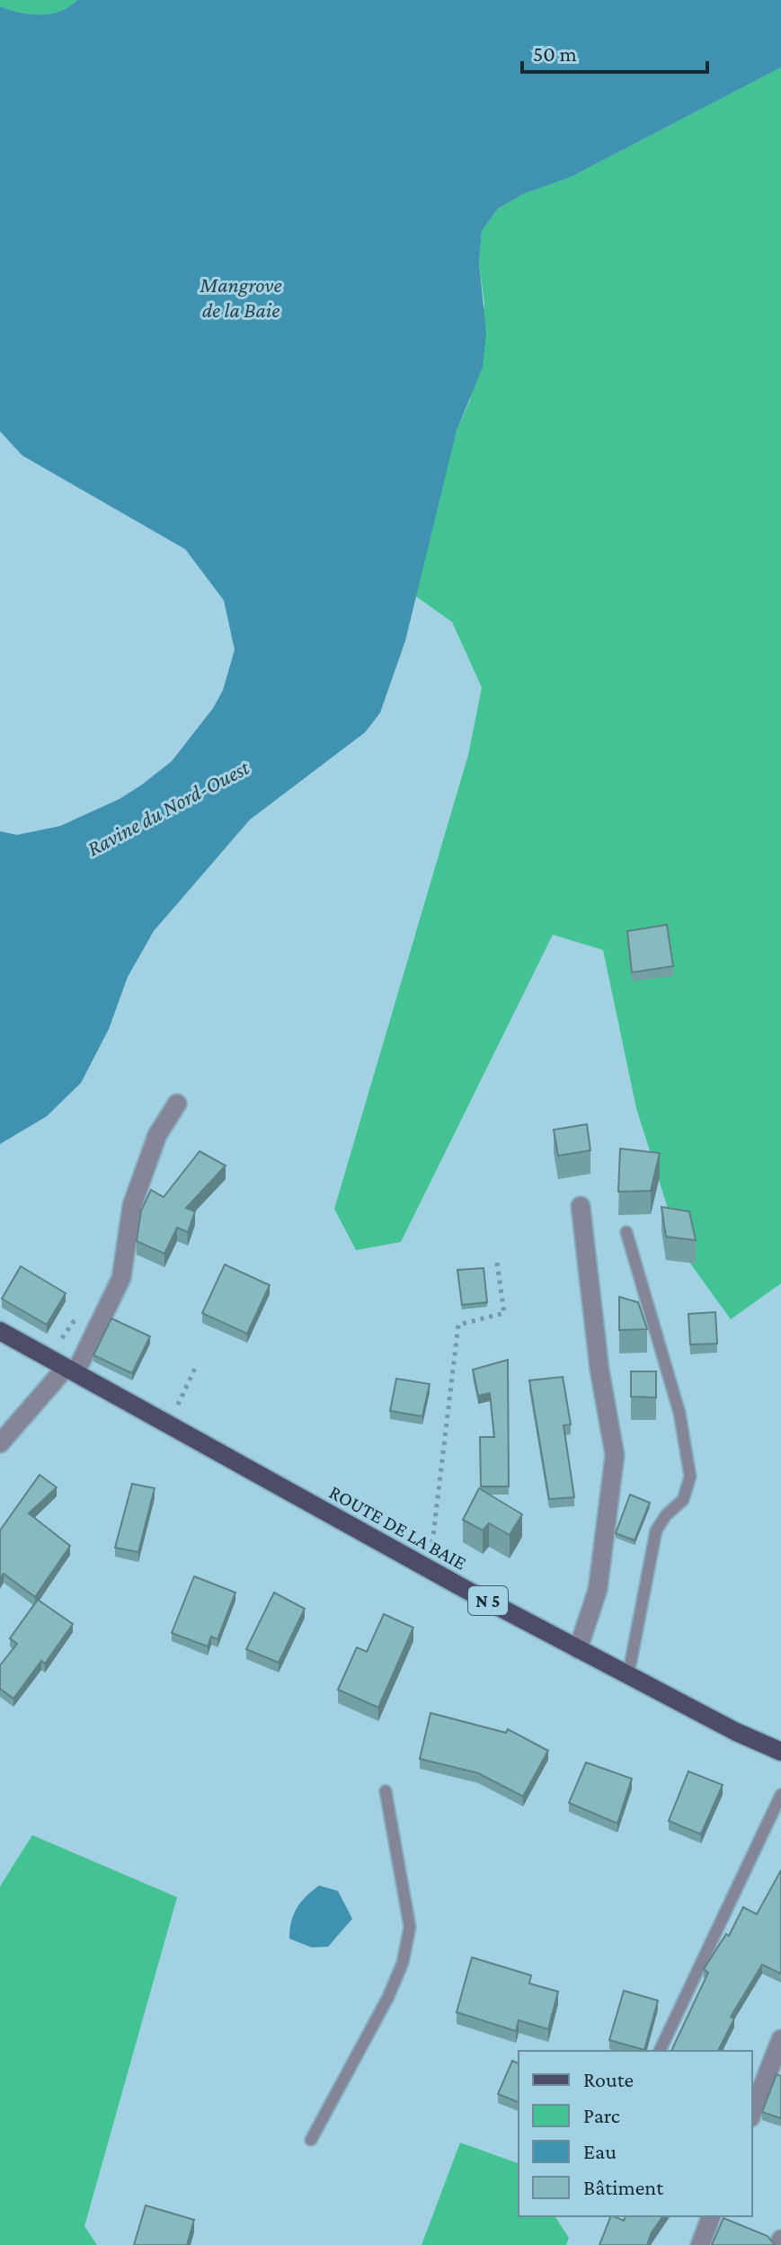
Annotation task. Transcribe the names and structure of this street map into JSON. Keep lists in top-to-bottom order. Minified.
{"streets":{"main road":["ROUTE DE LA BAIE","N 5"]},"water":["Mangrove de la Baie","Ravine du Nord-Ouest"],"legend":["Route","Parc","Eau","Bâtiment"],"scale_bar":"50 m"}
